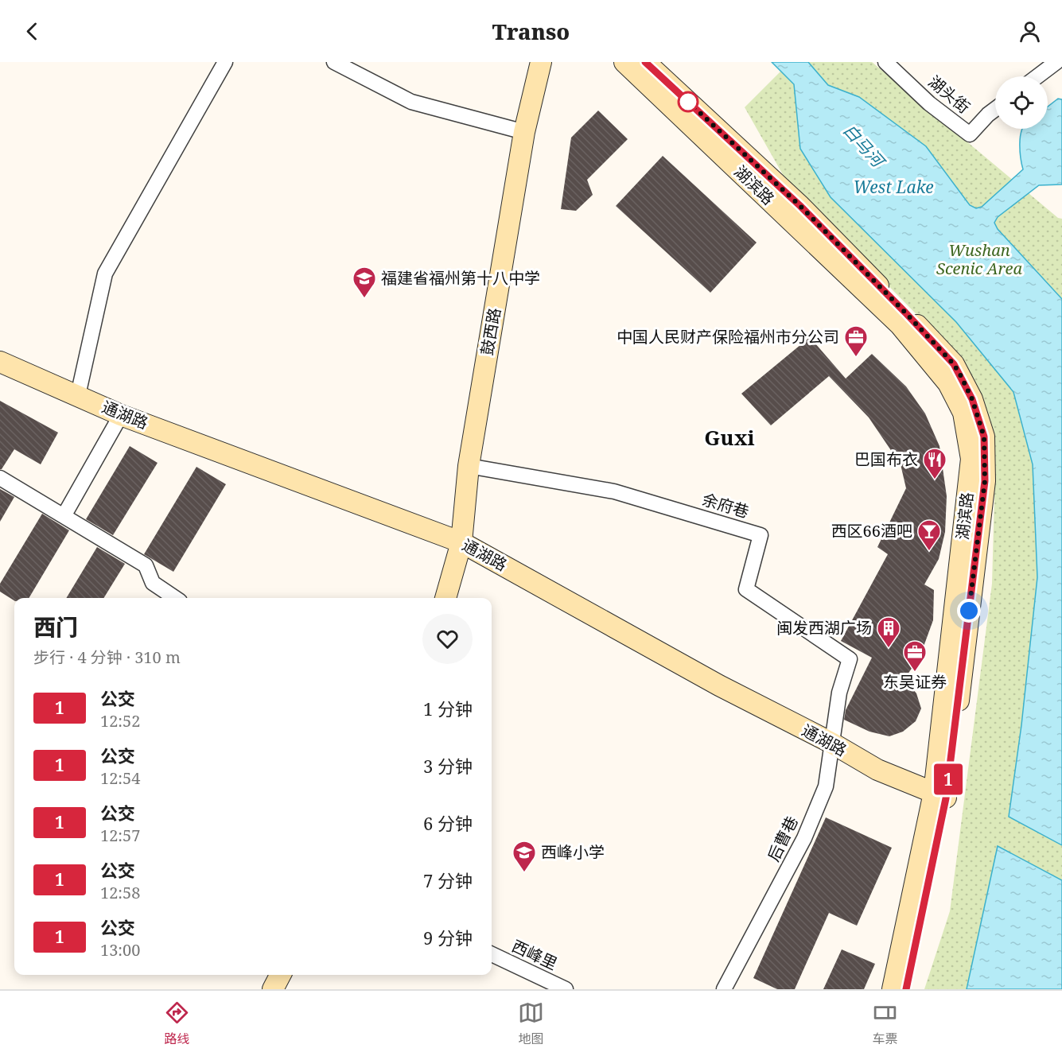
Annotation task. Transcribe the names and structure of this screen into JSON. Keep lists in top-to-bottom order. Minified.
{"streets":{"main road":["湖滨路","鼓西路","通湖路"],"street":["湖头街","余府巷","后曹巷","西峰里"]},"crossings":[["湖滨路","通湖路"],["鼓西路","通湖路"],["鼓西路","余府巷"],["通湖路","后曹巷"],["余府巷","后曹巷"]],"districts":["Guxi"],"water":["白马河","West Lake"],"parks":["Wushan Scenic Area"],"places":{"school or university":["福建省福州第十八中学","西峰小学"],"office":["中国人民财产保险福州市分公司","东吴证券"],"restaurant":["巴国布衣"],"bar":["西区66酒吧"],"building":["闽发西湖广场"]},"lines":["bus line 1"],"page":{"header":"Transo","on_map":"1","heading":["西门","步行 · 4 分钟 · 310 m"],"list":[{"mark":"1","name":"公交","note":"12:52","value":"1 分钟"},{"mark":"1","name":"公交","note":"12:54","value":"3 分钟"},{"mark":"1","name":"公交","note":"12:57","value":"6 分钟"},{"mark":"1","name":"公交","note":"12:58","value":"7 分钟"},{"mark":"1","name":"公交","note":"13:00","value":"9 分钟"}],"tabs":["路线","地图","车票"]}}
